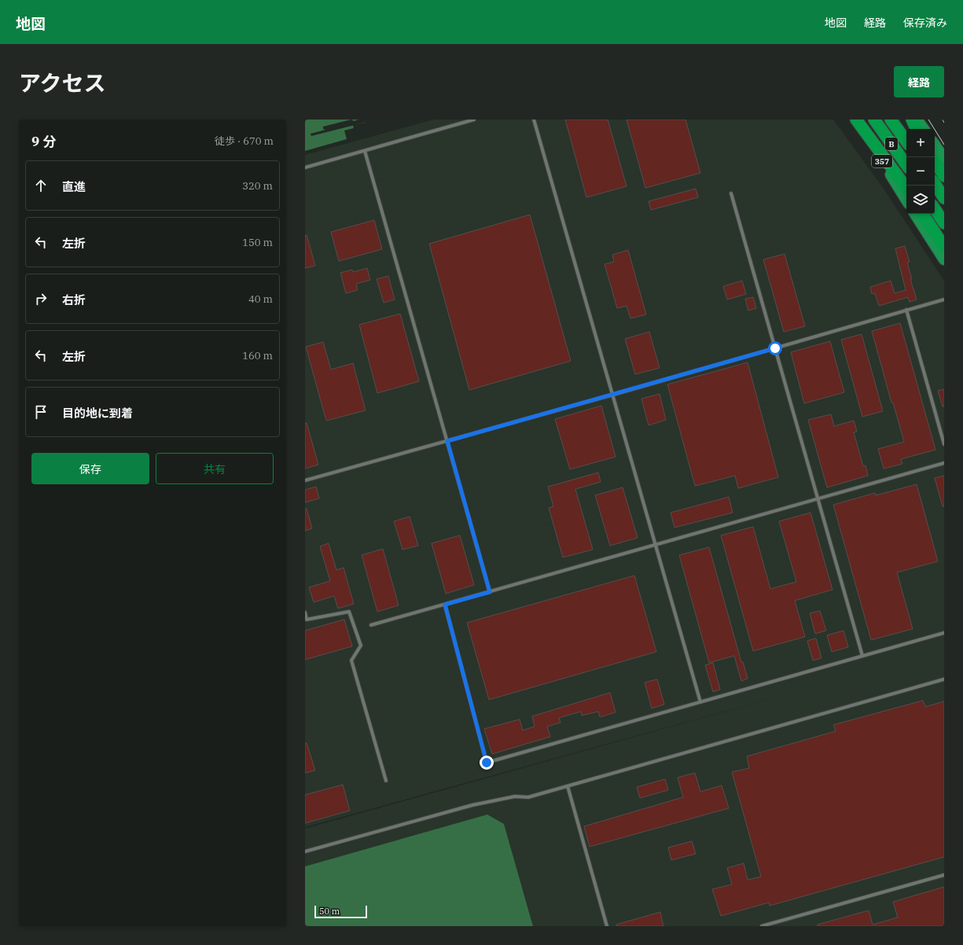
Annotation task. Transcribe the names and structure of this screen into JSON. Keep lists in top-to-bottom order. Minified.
{"streets":{"highway":["B","357"]},"scale_bar":"50 m","page":{"header":"地図","nav":["地図","経路","保存済み"],"title":"アクセス","buttons":["経路",["保存","共有"]],"heading":["9 分","徒歩 · 670 m"],"map_buttons":["+","−"],"list":[["直進","320 m"],["左折","150 m"],["右折","40 m"],["左折","160 m"],"目的地に到着"],"scale":"50 m"}}
